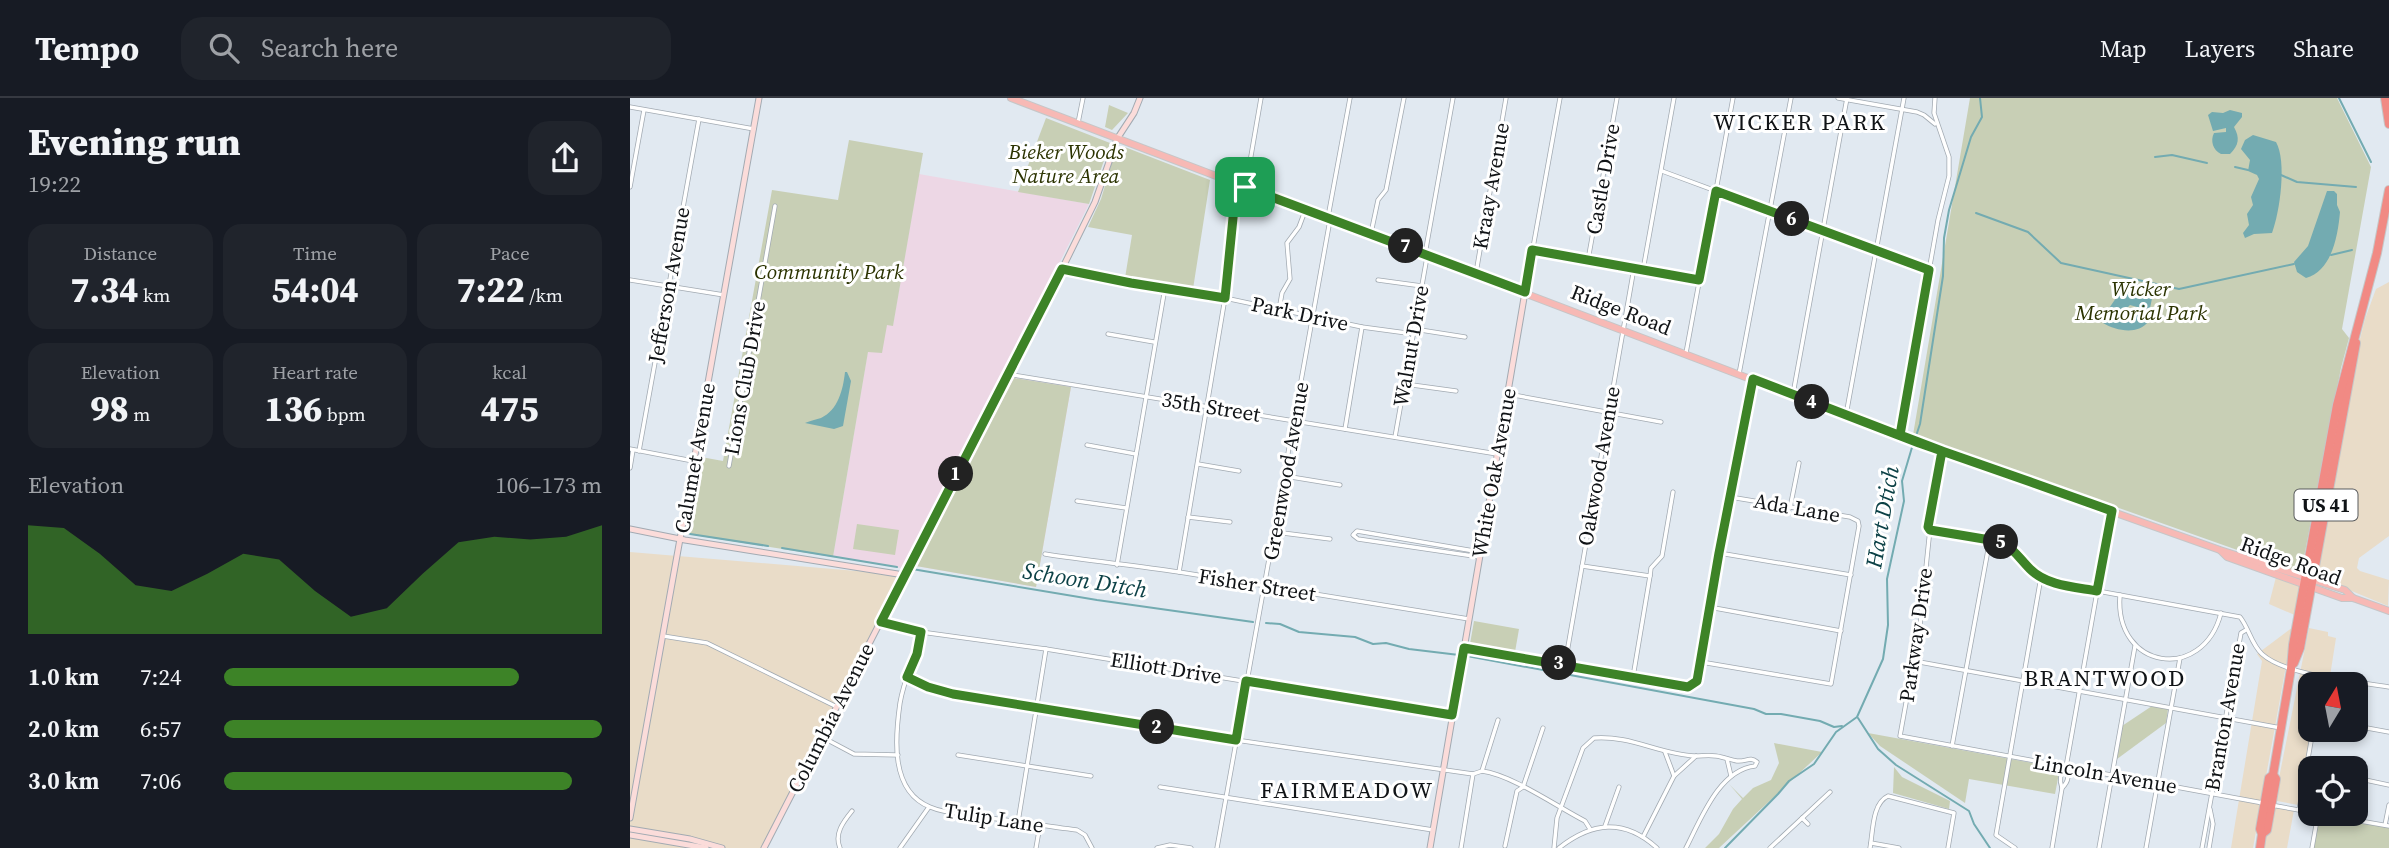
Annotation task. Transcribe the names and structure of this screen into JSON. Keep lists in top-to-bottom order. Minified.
{"streets":{"highway":["US 41"],"main road":["Ridge Road"],"street":["Castle Drive","Kraay Avenue","Jefferson Avenue","Park Drive","Walnut Drive","Lions Club Drive","35th Street","Calumet Avenue","Oakwood Avenue","Greenwood Avenue","White Oak Avenue","Ada Lane","Fisher Street","Parkway Drive","Elliott Drive","Branton Avenue","Columbia Avenue","Lincoln Avenue","Tulip Lane"]},"crossings":[["Kraay Avenue","Ridge Road"],["Ridge Road","Walnut Drive"],["Ridge Road","Oakwood Avenue"],["Ridge Road","Greenwood Avenue"],["Ridge Road","White Oak Avenue"],["Ridge Road","US 41"],["Ridge Road","Parkway Drive"],["Ridge Road","Columbia Avenue"],["Park Drive","Walnut Drive"],["Park Drive","Greenwood Avenue"],["Park Drive","Columbia Avenue"],["Walnut Drive","35th Street"],["35th Street","Greenwood Avenue"],["35th Street","White Oak Avenue"],["35th Street","Columbia Avenue"],["Greenwood Avenue","Fisher Street"],["Greenwood Avenue","Elliott Drive"],["White Oak Avenue","Fisher Street"],["White Oak Avenue","Elliott Drive"],["US 41","Lincoln Avenue"],["Parkway Drive","Lincoln Avenue"],["Elliott Drive","Columbia Avenue"],["Branton Avenue","Lincoln Avenue"]],"districts":["WICKER PARK","BRANTWOOD","FAIRMEADOW"],"water":["Hart Dtich","Schoon Ditch"],"parks":["Bieker Woods Nature Area","Community Park","Wicker Memorial Park"],"north":"top","page":{"header":"Tempo","search":"Search here","nav":["Map","Layers","Share"],"heading":["Evening run","19:22"],"pins":["6","7","4","1","5","3","2"],"stats":[["Distance","7.34 km"],["Time","54:04"],["Pace","7:22 /km"],["Elevation","98 m"],["Heart rate","136 bpm"],["kcal","475"]],"chart":["Elevation","106–173 m"],"list":[{"name":"1.0 km","note":"7:24"},{"name":"2.0 km","note":"6:57"},{"name":"3.0 km","note":"7:06"}]}}
